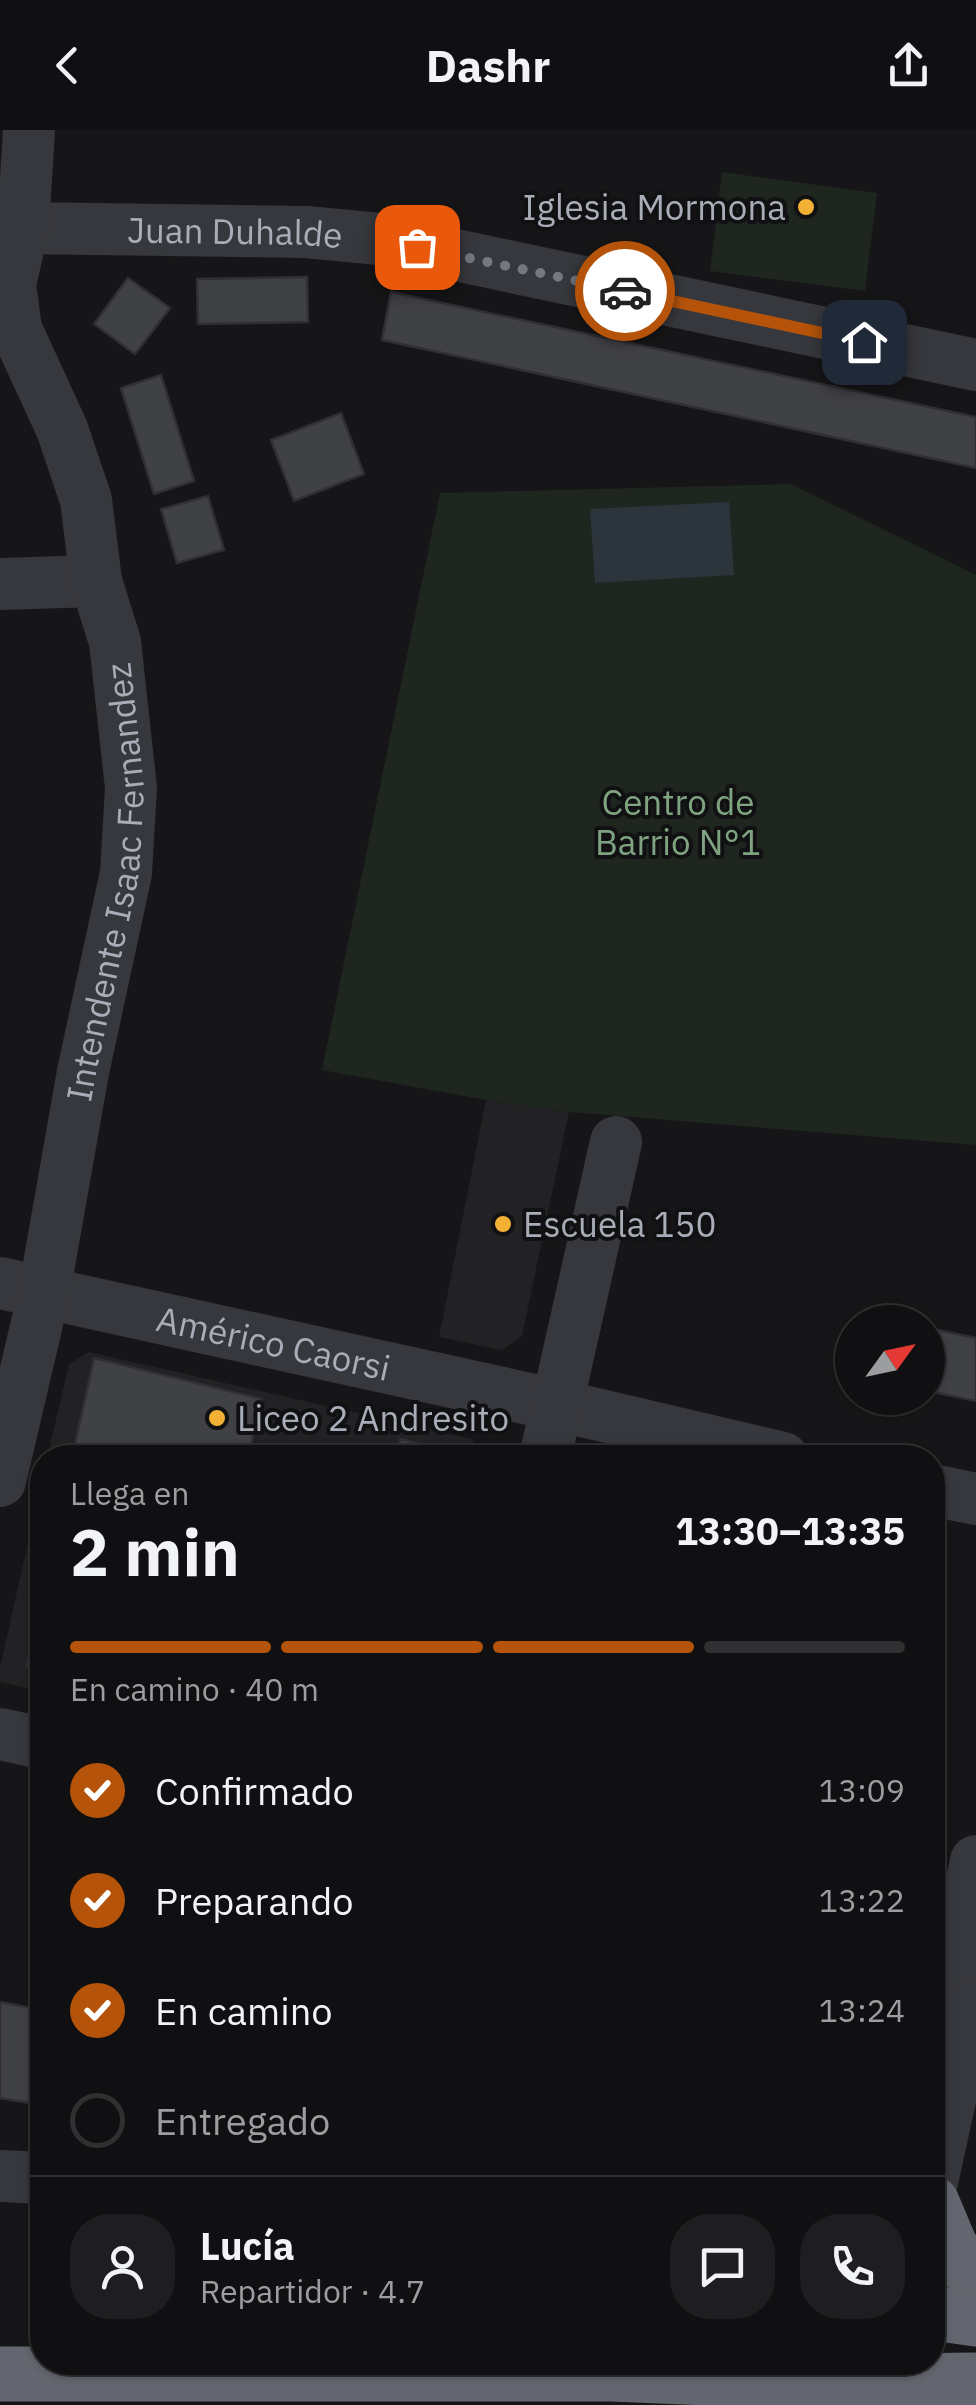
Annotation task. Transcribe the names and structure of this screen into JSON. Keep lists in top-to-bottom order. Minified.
{"streets":{"street":["Juan Duhalde","Intendente Isaac Fernandez","Américo Caorsi"]},"crossings":[["Juan Duhalde","Intendente Isaac Fernandez"],["Intendente Isaac Fernandez","Américo Caorsi"]],"parks":["Centro de Barrio N°1"],"places":["Iglesia Mormona","Escuela 150","Liceo 2 Andresito"],"north":"top right","page":{"header":"Dashr","heading":["2 min","Llega en","13:30–13:35"],"panel":["Lucía","Repartidor · 4.7"],"bar":"En camino · 40 m","list":[["Confirmado","13:09"],["Preparando","13:22"],["En camino","13:24"],"Entregado"]}}
